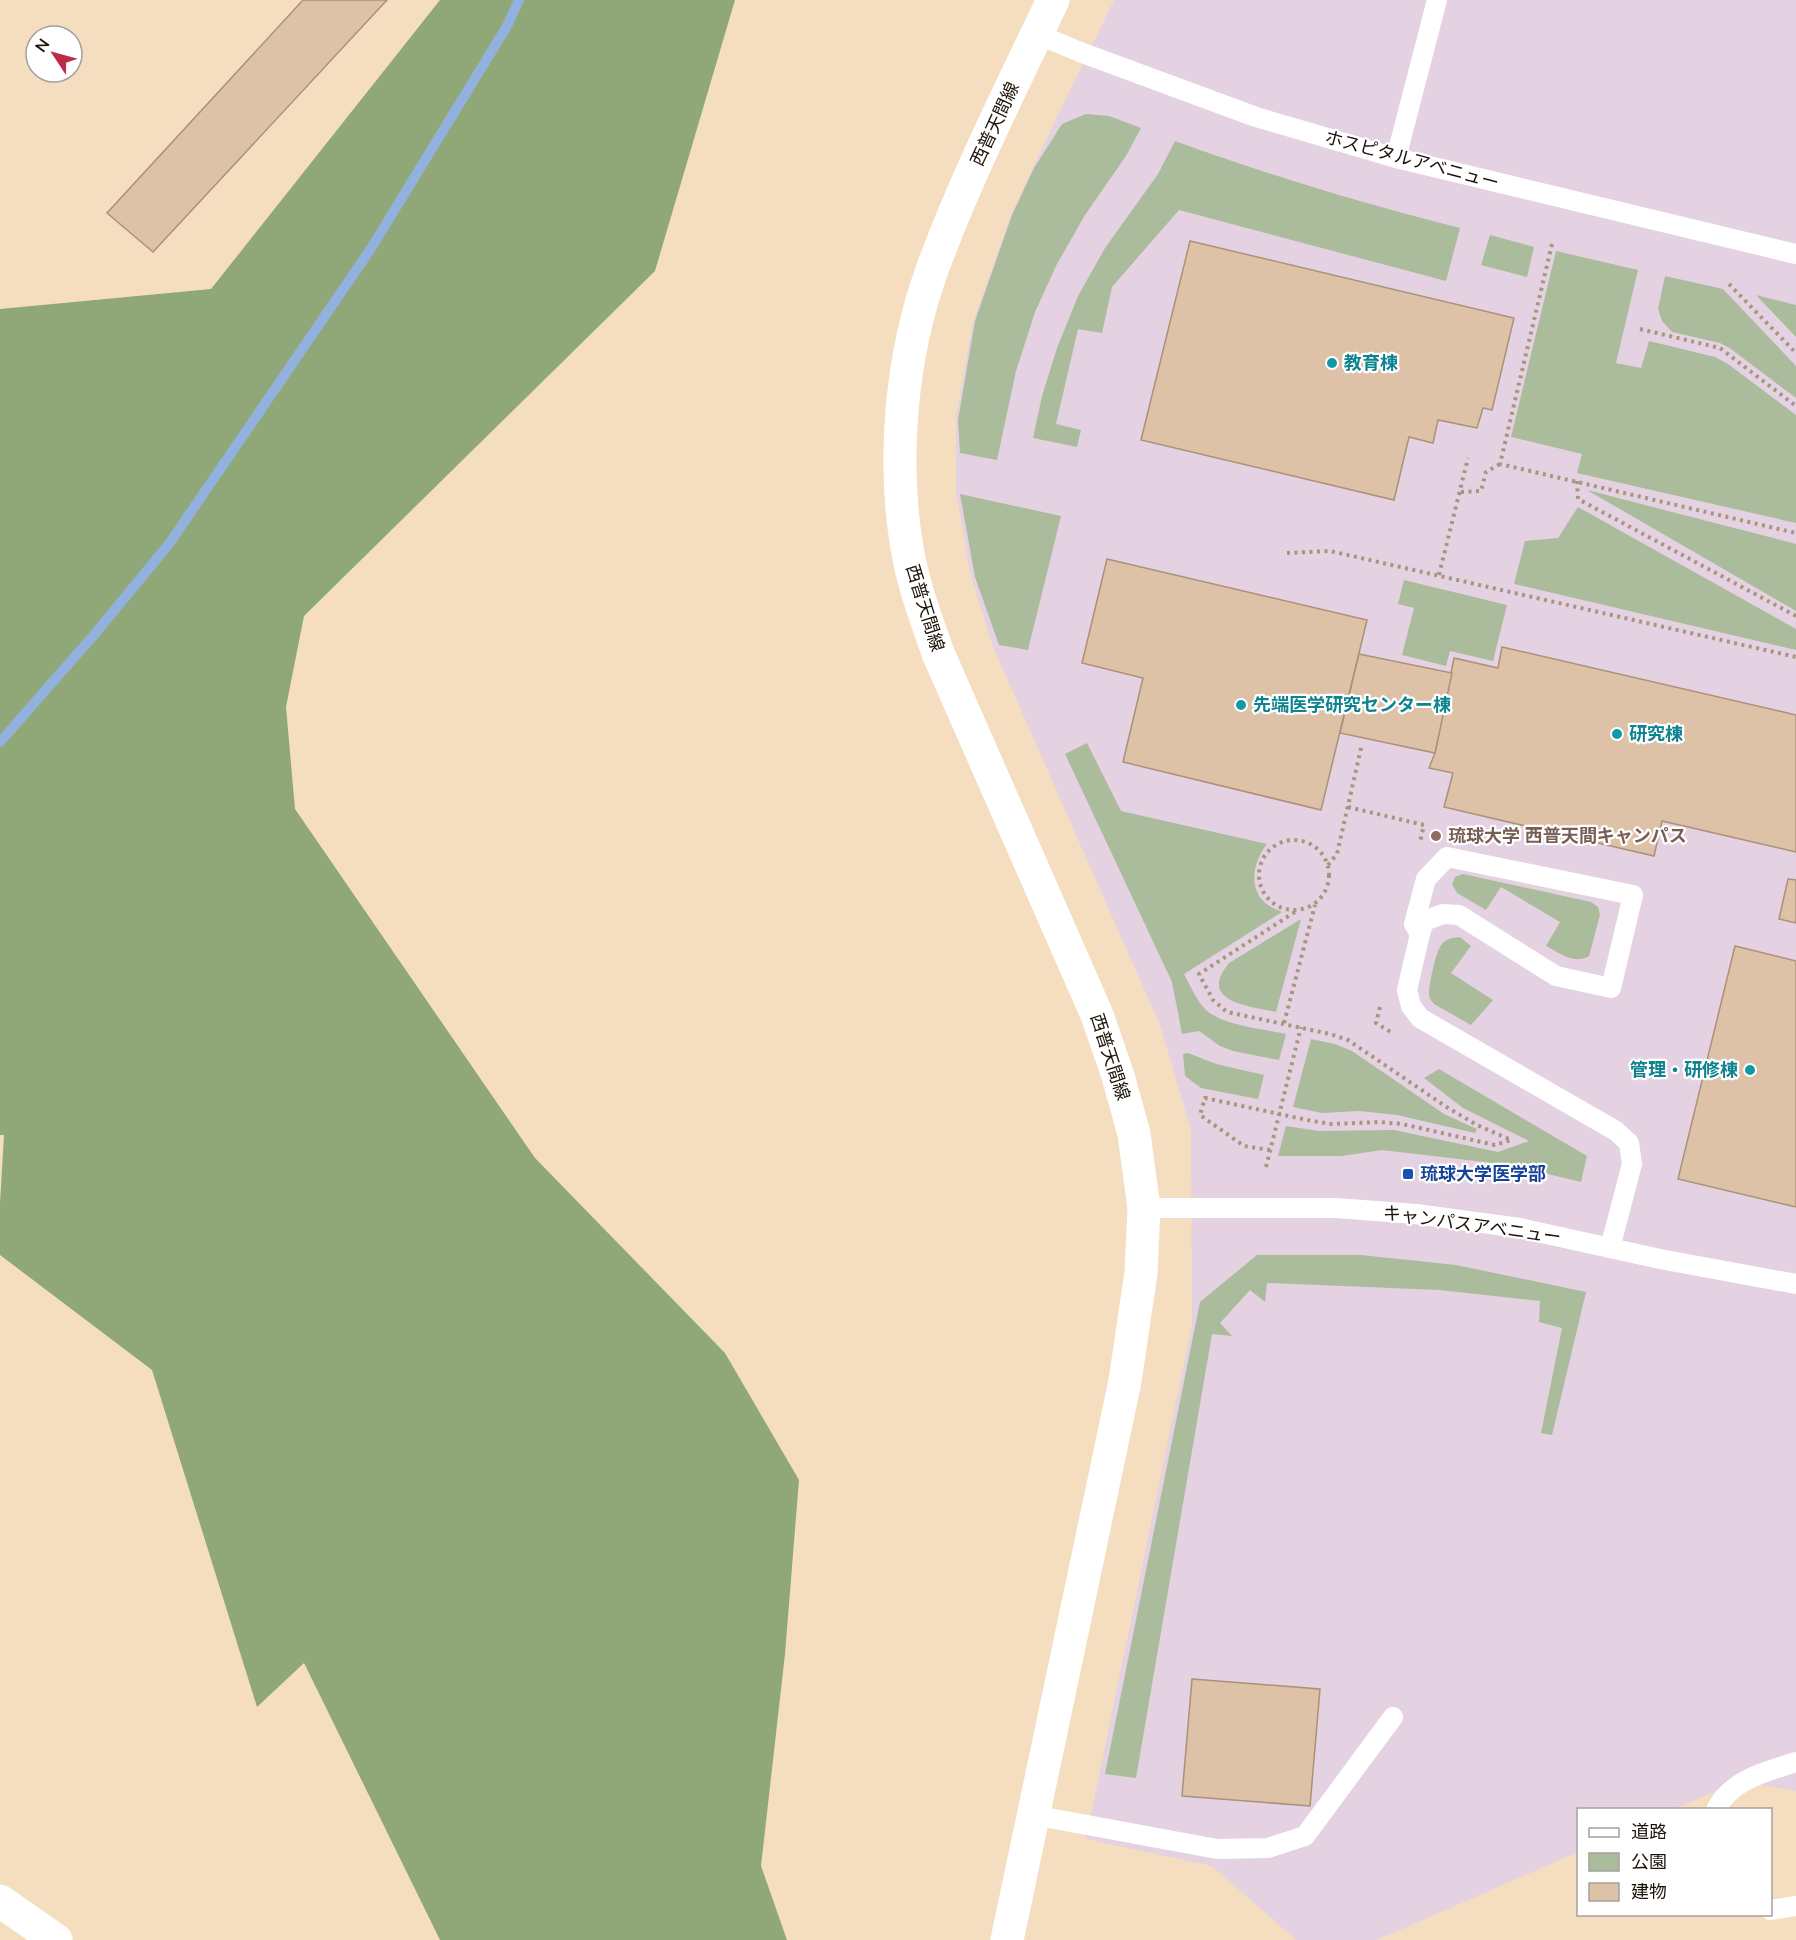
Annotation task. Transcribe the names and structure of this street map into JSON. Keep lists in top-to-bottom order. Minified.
{"streets":{"street":["西普天間線"],"lane":["ホスピタルアベニュー","キャンパスアベニュー"]},"crossings":[["西普天間線","ホスピタルアベニュー"],["西普天間線","キャンパスアベニュー"]],"places":{"other":["教育棟","先端医学研究センター棟","研究棟","琉球大学 西普天間キャンパス","管理・研修棟"],"transit":["琉球大学医学部"]},"legend":["道路","公園","建物"],"north":"top left"}
